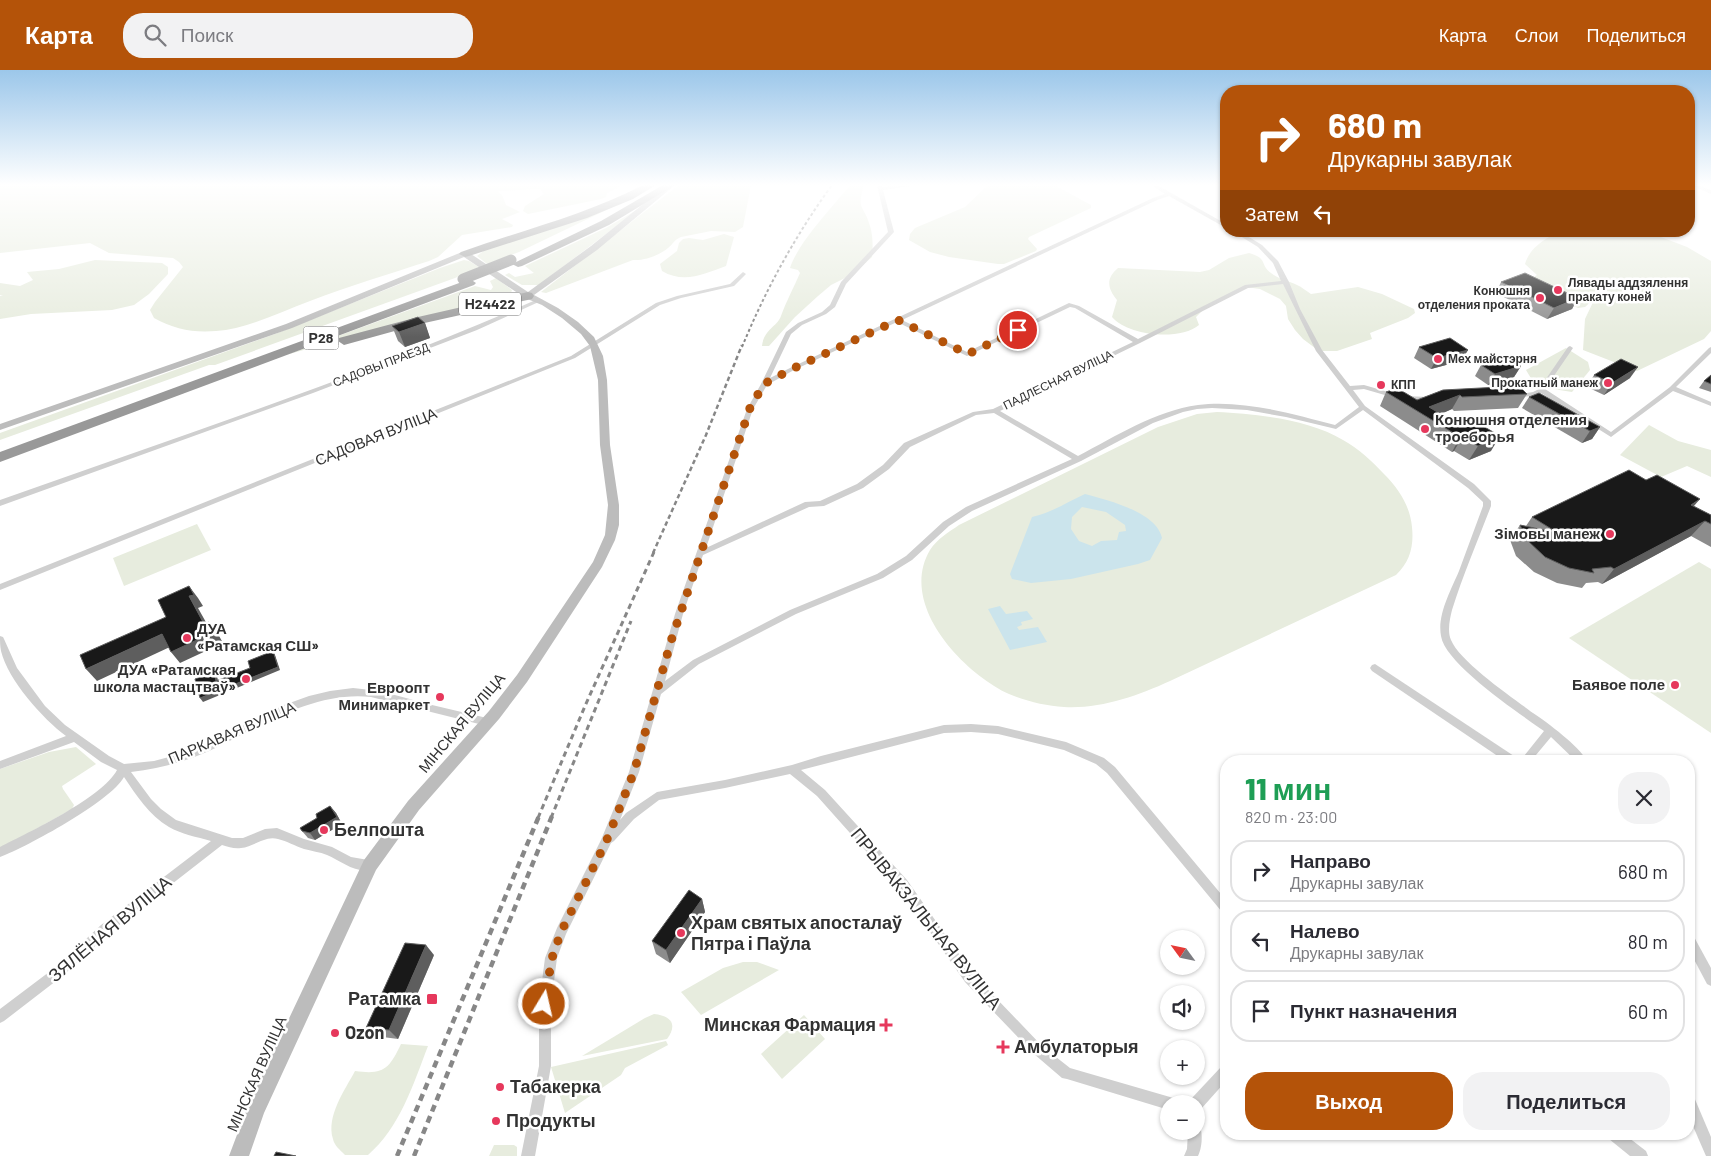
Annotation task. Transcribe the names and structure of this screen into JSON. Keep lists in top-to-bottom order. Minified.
{"streets":{"highway":["Н24422","Р28"],"street":["САДОВЫ ПРАЕЗД","ПАДЛЕСНАЯ ВУЛІЦА","САДОВАЯ ВУЛІЦА","МІНСКАЯ ВУЛІЦА","ПАРКАВАЯ ВУЛІЦА","ПРЫВАКЗАЛЬНАЯ ВУЛІЦА","ЗЯЛЁНАЯ ВУЛІЦА"]},"crossings":[["Н24422","Р28"],["Н24422","САДОВЫ ПРАЕЗД"],["Н24422","САДОВАЯ ВУЛІЦА"],["Н24422","МІНСКАЯ ВУЛІЦА"],["САДОВАЯ ВУЛІЦА","МІНСКАЯ ВУЛІЦА"],["МІНСКАЯ ВУЛІЦА","ПАРКАВАЯ ВУЛІЦА"]],"places":{"other":["Лявады аддзялення пракату коней","Конюшня отделения проката","Мех майстэрня","Прокатный манеж","КПП","Конюшня отделения троеборья","Зімовы манеж","ДУА «Ратамская СШ»","ДУА «Ратамская школа мастацтваў»","Баявое поле","Евроопт Минимаркет","Белпошта","Храм святых апосталаў Пятра і Паўла","Ozon","Табакерка","Продукты"],"transit":["Ратамка"],"health":["Минская Фармация","Амбулаторыя"]},"north":"top left","page":{"header":"Карта","search":"Поиск","nav":["Карта","Слои","Поделиться"],"turn":["680 m","Друкарны завулак"],"then":"Затем","heading":["11 мин","820 m · 23:00"],"list":[{"name":"Направо","note":"Друкарны завулак","value":"680 m"},{"name":"Налево","note":"Друкарны завулак","value":"80 m"},{"name":"Пункт назначения","value":"60 m"}],"map_buttons":["+","−"],"buttons":["Выход","Поделиться"]}}
